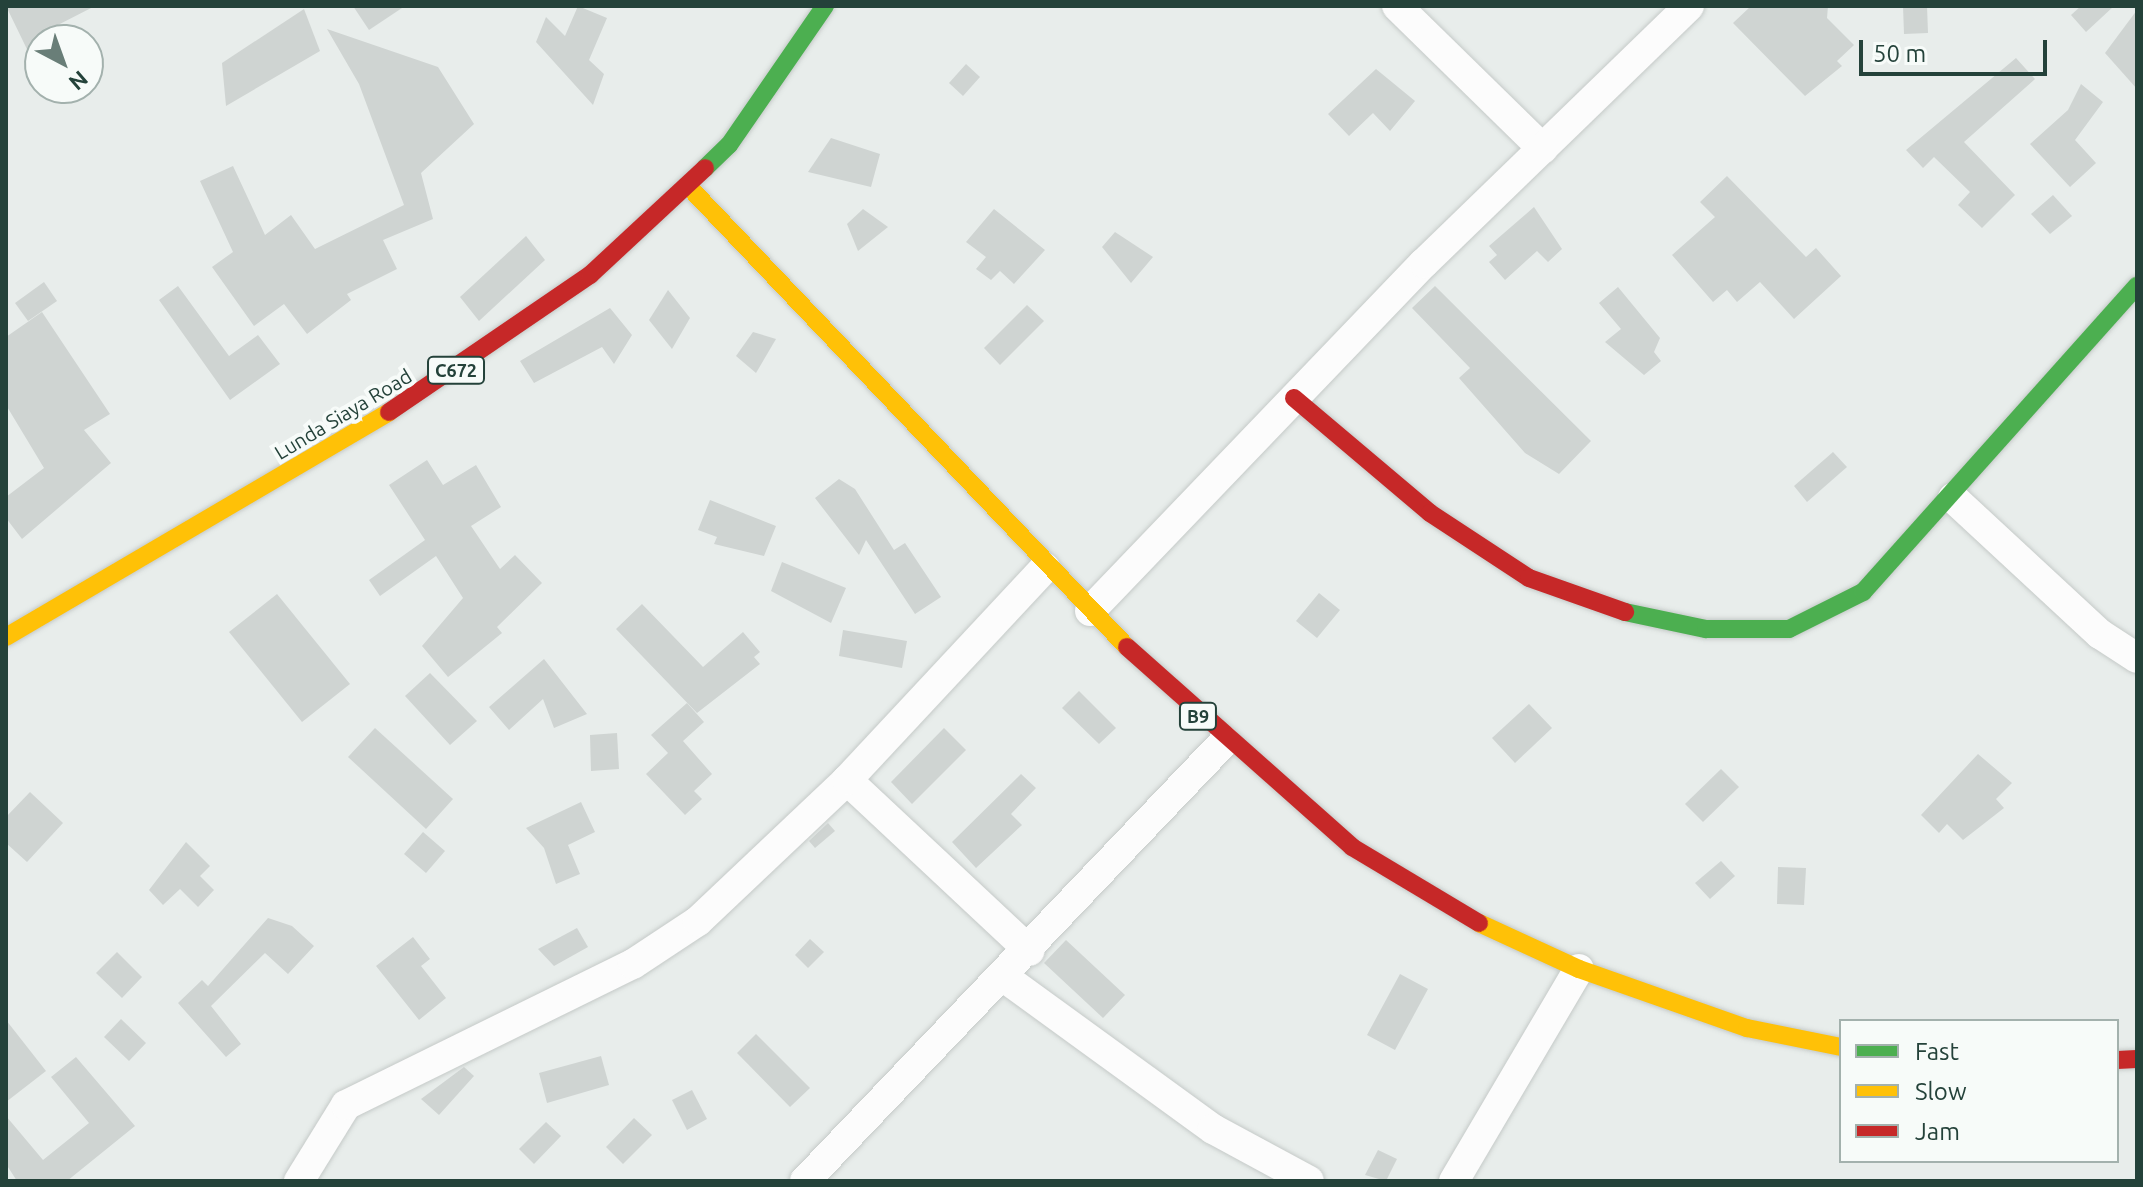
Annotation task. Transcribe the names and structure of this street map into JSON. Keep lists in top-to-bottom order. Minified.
{"streets":{"main road":["C672","Lunda Siaya Road","B9"]},"crossings":[["Lunda Siaya Road","B9"]],"legend":["Fast","Slow","Jam"],"scale_bar":"50 m","north":"bottom right"}
